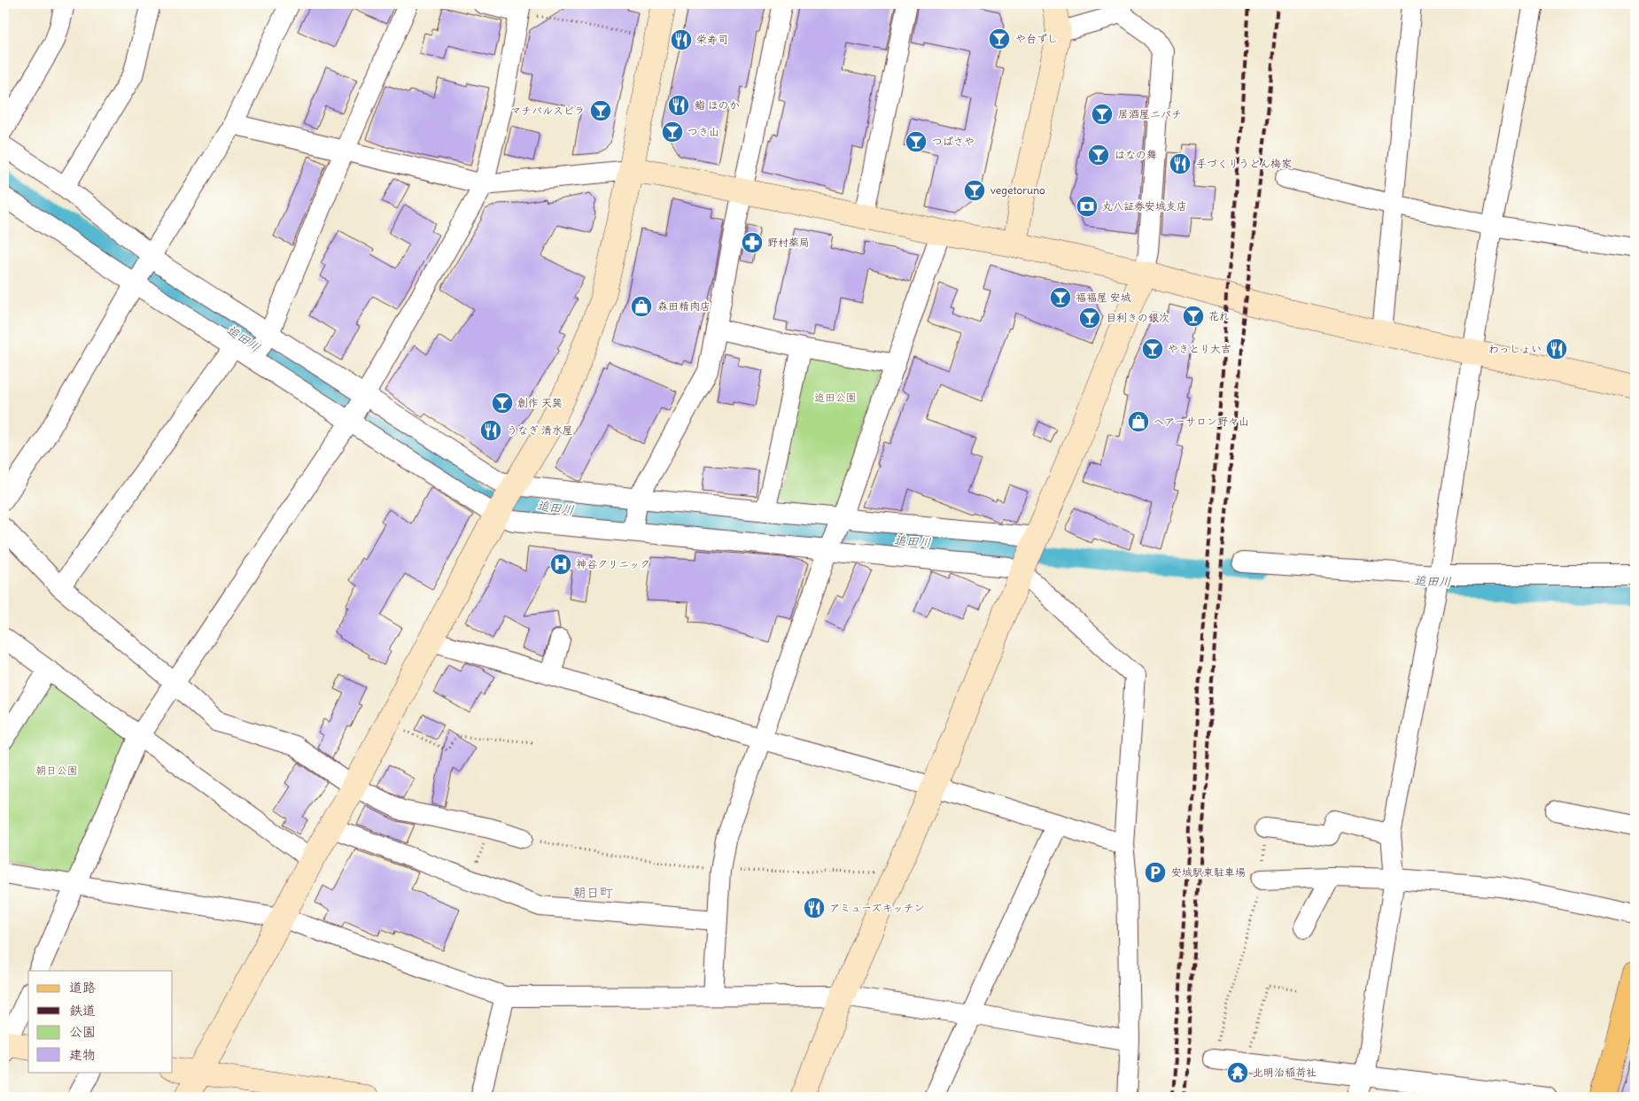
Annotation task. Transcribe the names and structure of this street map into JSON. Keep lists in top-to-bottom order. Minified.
{"districts":["朝日町"],"water":["追田川"],"parks":["追田公園","朝日公園"],"places":{"bar":["や台ずし","マチバルスピラ","居酒屋ニパチ","つき山","つばさや","はなの舞","vegetoruno","福福屋 安城","花れ","目利きの銀次","やきとり大吉","創作 天巽"],"restaurant":["栄寿司","鮨 ほのか","手づくりうどん梅家","わっしょい","うなぎ 清水屋","アミューズキッチン"],"bank":["丸八証券安城支店"],"pharmacy":["野村薬局"],"shop":["森田精肉店","ヘアーサロン野々山"],"hospital":["神谷クリニック"],"parking":["安城駅東駐車場"],"temple":["北明治稲荷社"]},"legend":["道路","鉄道","公園","建物"]}
